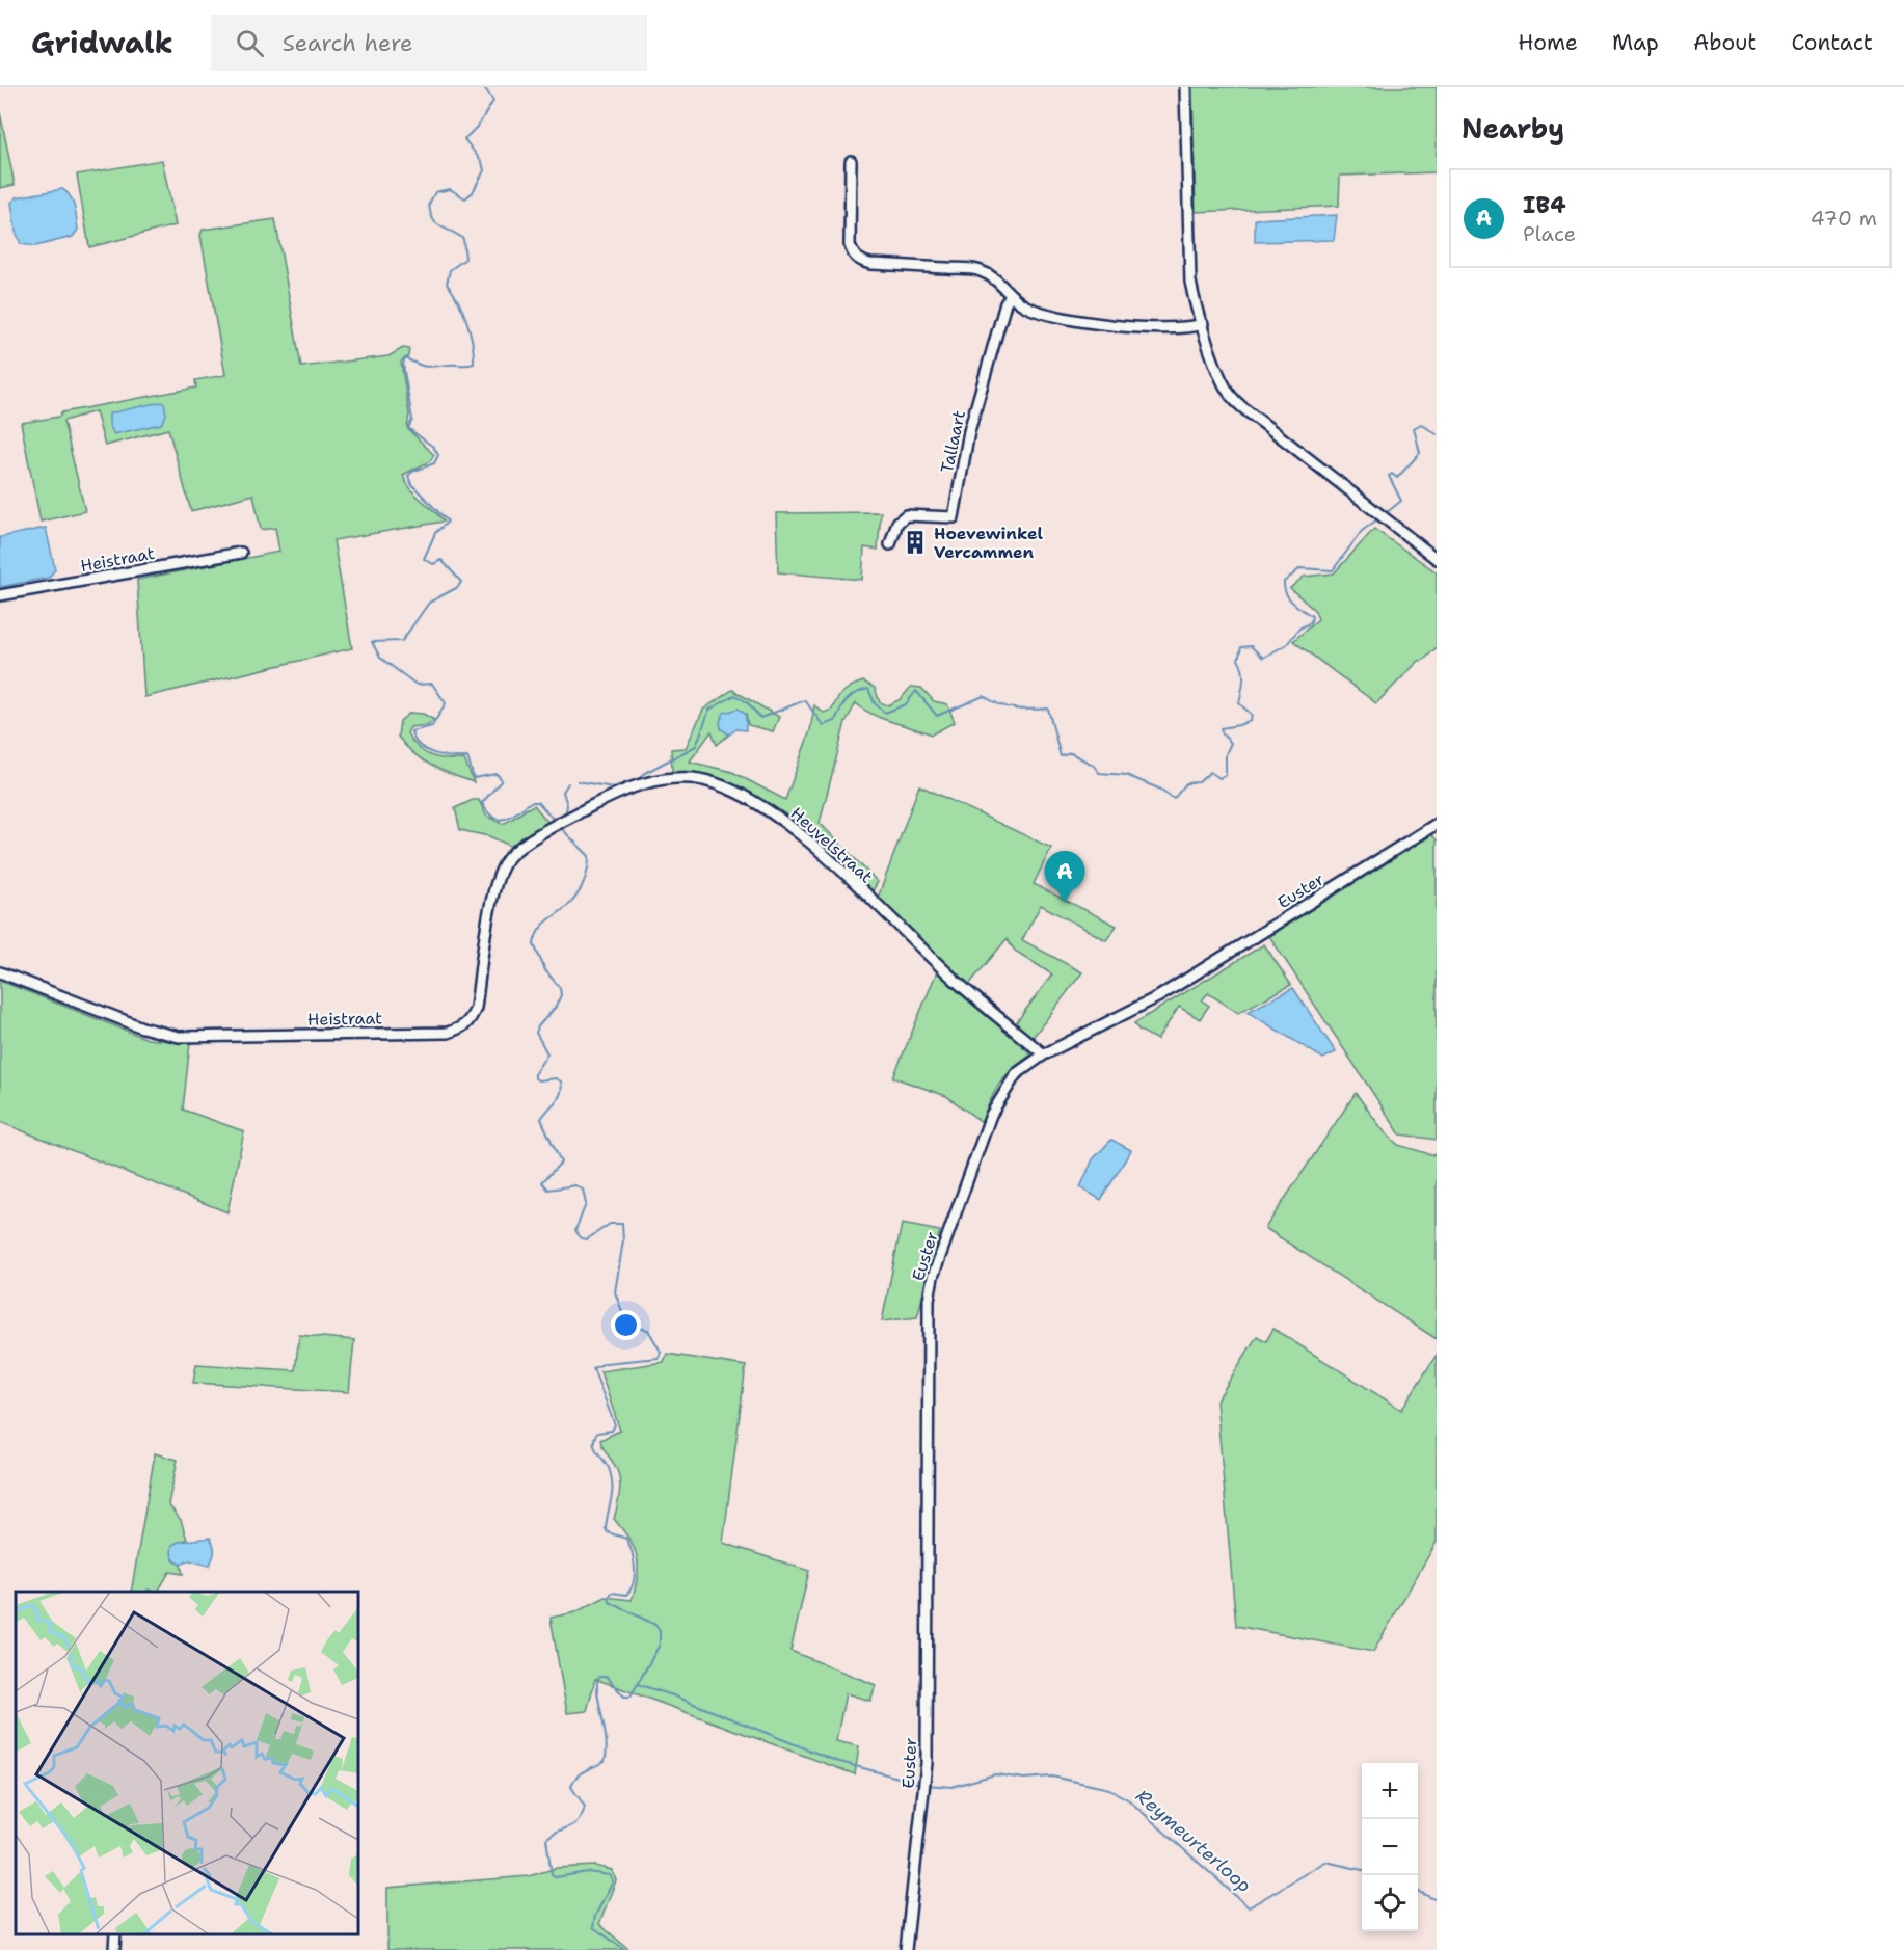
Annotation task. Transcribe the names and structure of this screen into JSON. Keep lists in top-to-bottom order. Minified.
{"streets":{"street":["Tallaart","Heistraat","Heuvelstraat","Euster"]},"crossings":[["Heistraat","Heuvelstraat"],["Heuvelstraat","Euster"]],"water":["Reymeurterloop"],"places":{"building":["Hoevewinkel Vercammen"]},"page":{"header":"Gridwalk","search":"Search here","nav":["Home","Map","About","Contact"],"heading":"Nearby","list":[{"mark":"A","name":"IB4","note":"Place","value":"470 m"}],"pins":"A","map_buttons":["+","−"]}}
